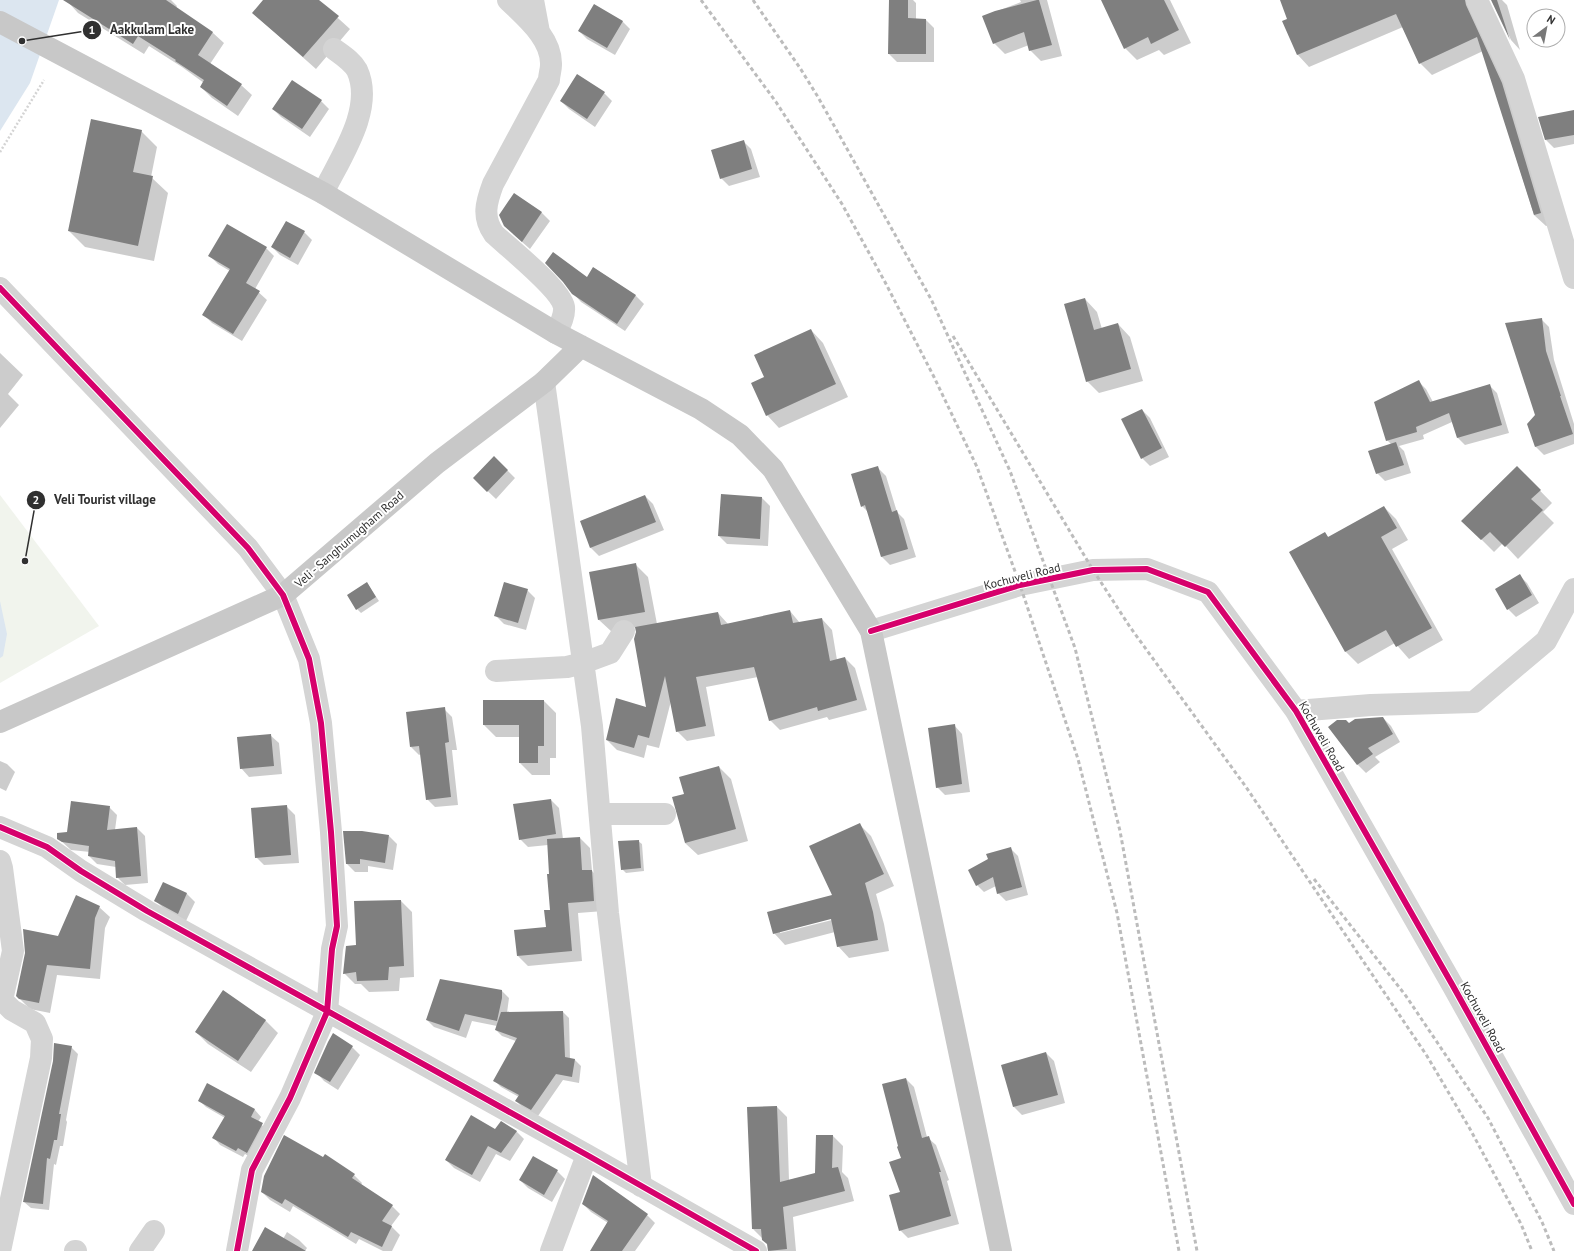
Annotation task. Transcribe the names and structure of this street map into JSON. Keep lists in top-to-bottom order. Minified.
{"streets":{"main road":["Veli - Sanghumugham Road"],"street":["Kochuveli Road"]},"places":["Aakkulam Lake","Veli Tourist village"],"north":"top right"}
